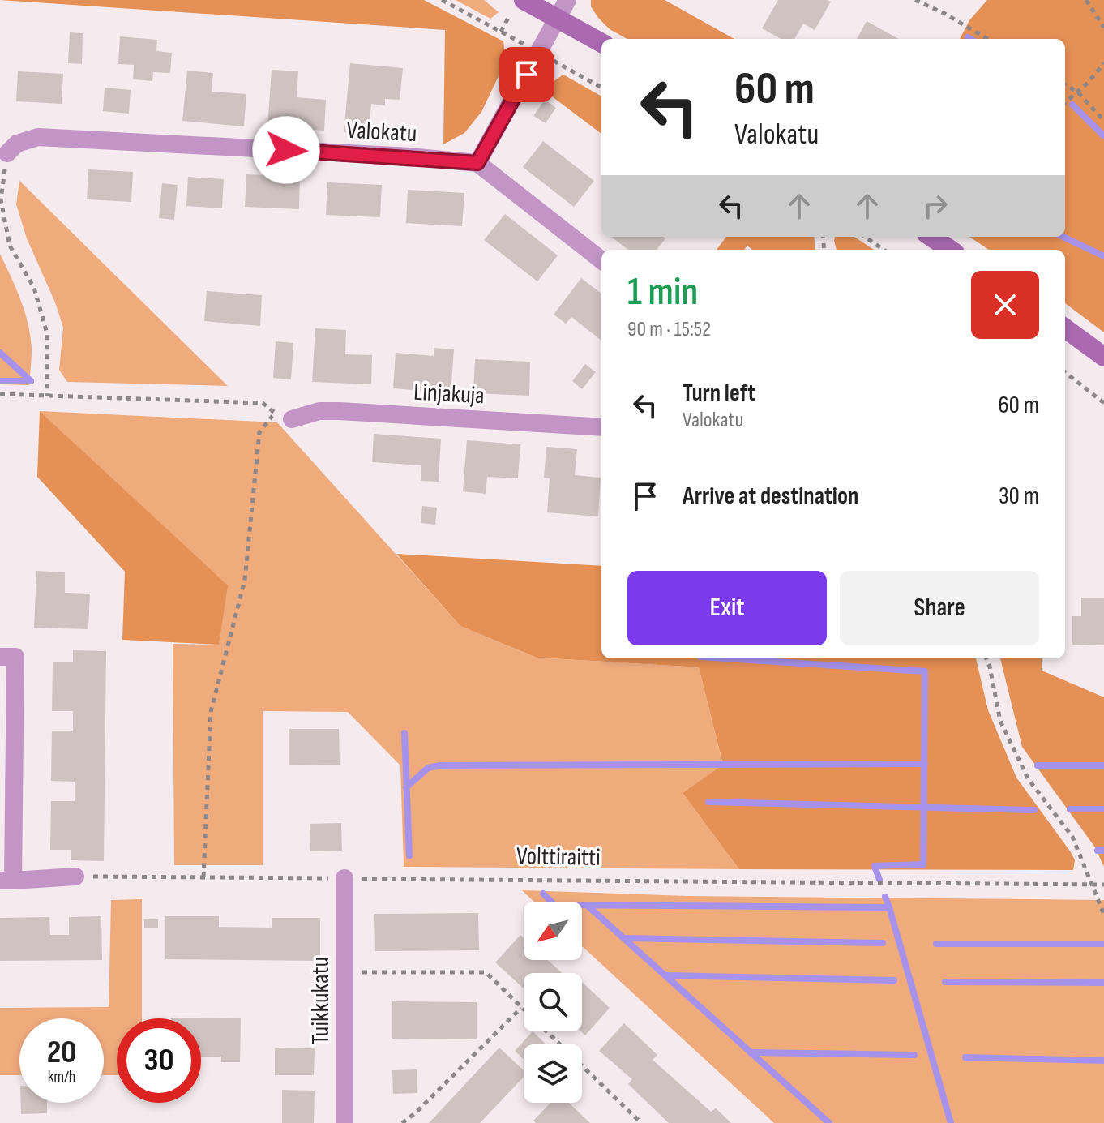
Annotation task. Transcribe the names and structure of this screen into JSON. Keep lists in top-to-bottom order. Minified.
{"streets":{"street":["Valokatu","Linjakuja","Tuikkukatu"],"path":["Volttiraitti"]},"crossings":[["Volttiraitti","Tuikkukatu"]],"north":"bottom left","page":{"turn":["60 m","Valokatu"],"heading":["1 min","90 m · 15:52"],"list":[{"name":"Turn left","note":"Valokatu","value":"60 m"},{"name":"Arrive at destination","value":"30 m"}],"buttons":["Exit","Share"],"speed":"20 km/h","limit":"30"}}
